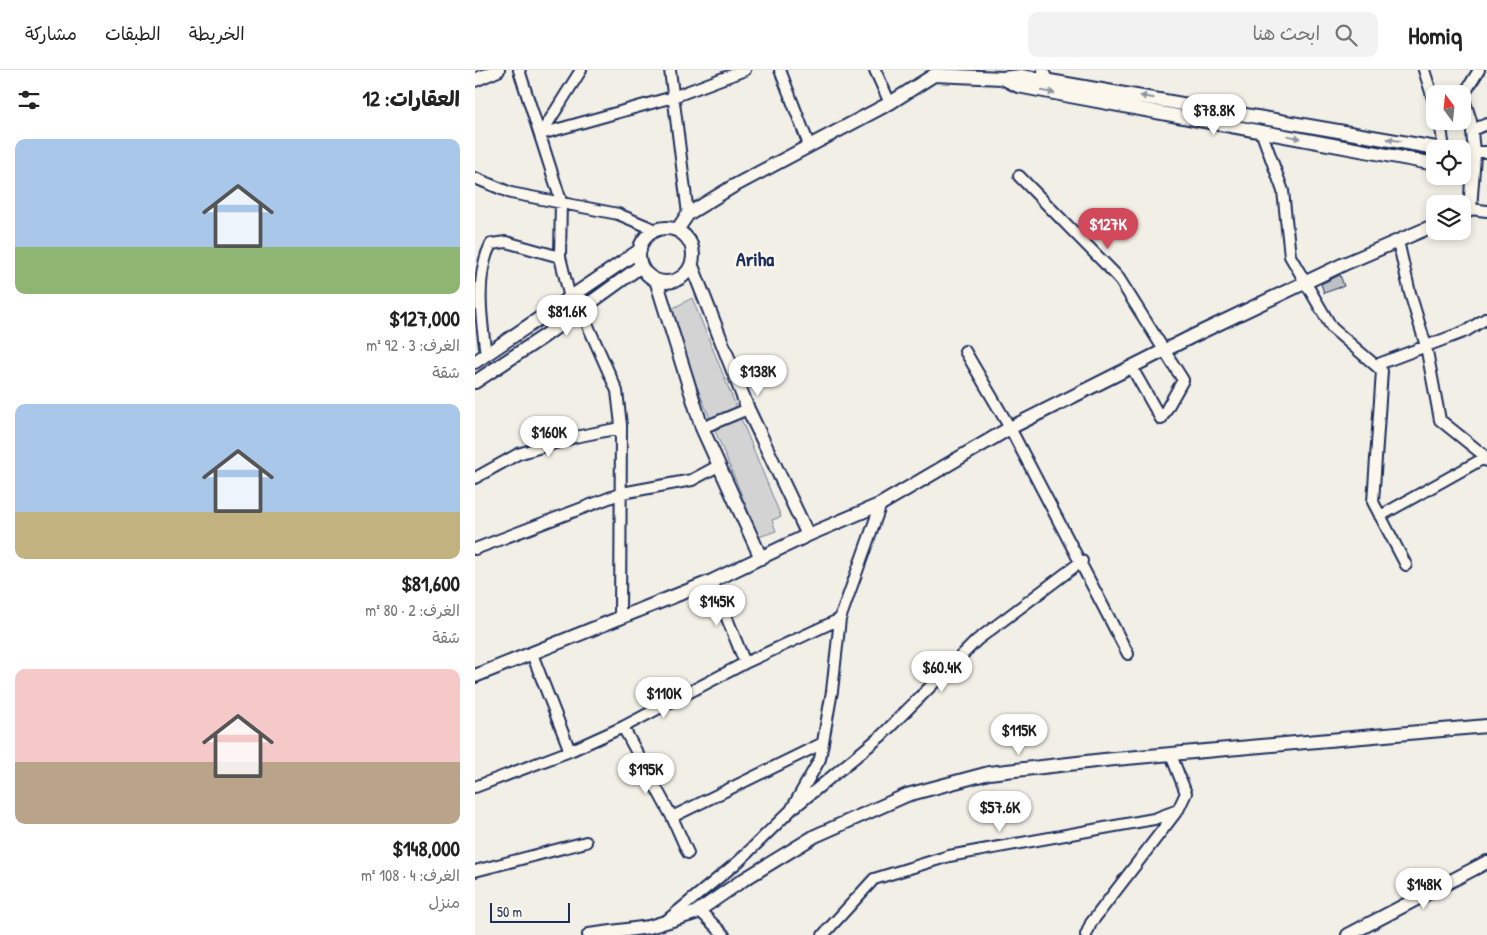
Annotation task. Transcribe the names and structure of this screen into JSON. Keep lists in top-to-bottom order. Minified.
{"districts":["Ariha"],"scale_bar":"50 m","north":"top","page":{"header":"Homiq","search":"ابحث هنا","nav":["الخريطة","الطبقات","مشاركة"],"heading":"العقارات: 12","price":["$78.8K","$127K","$81.6K","$138K","$160K","$145K","$60.4K","$110K","$115K","$195K","$57.6K","$148K"],"list":[{"name":"$127,000","note":"الغرف: 3 · 92 m² · شقة"},{"name":"$81,600","note":"الغرف: 2 · 80 m² · شقة"},{"name":"$148,000","note":"الغرف: 4 · 108 m² · منزل"}],"scale":"50 m"}}
